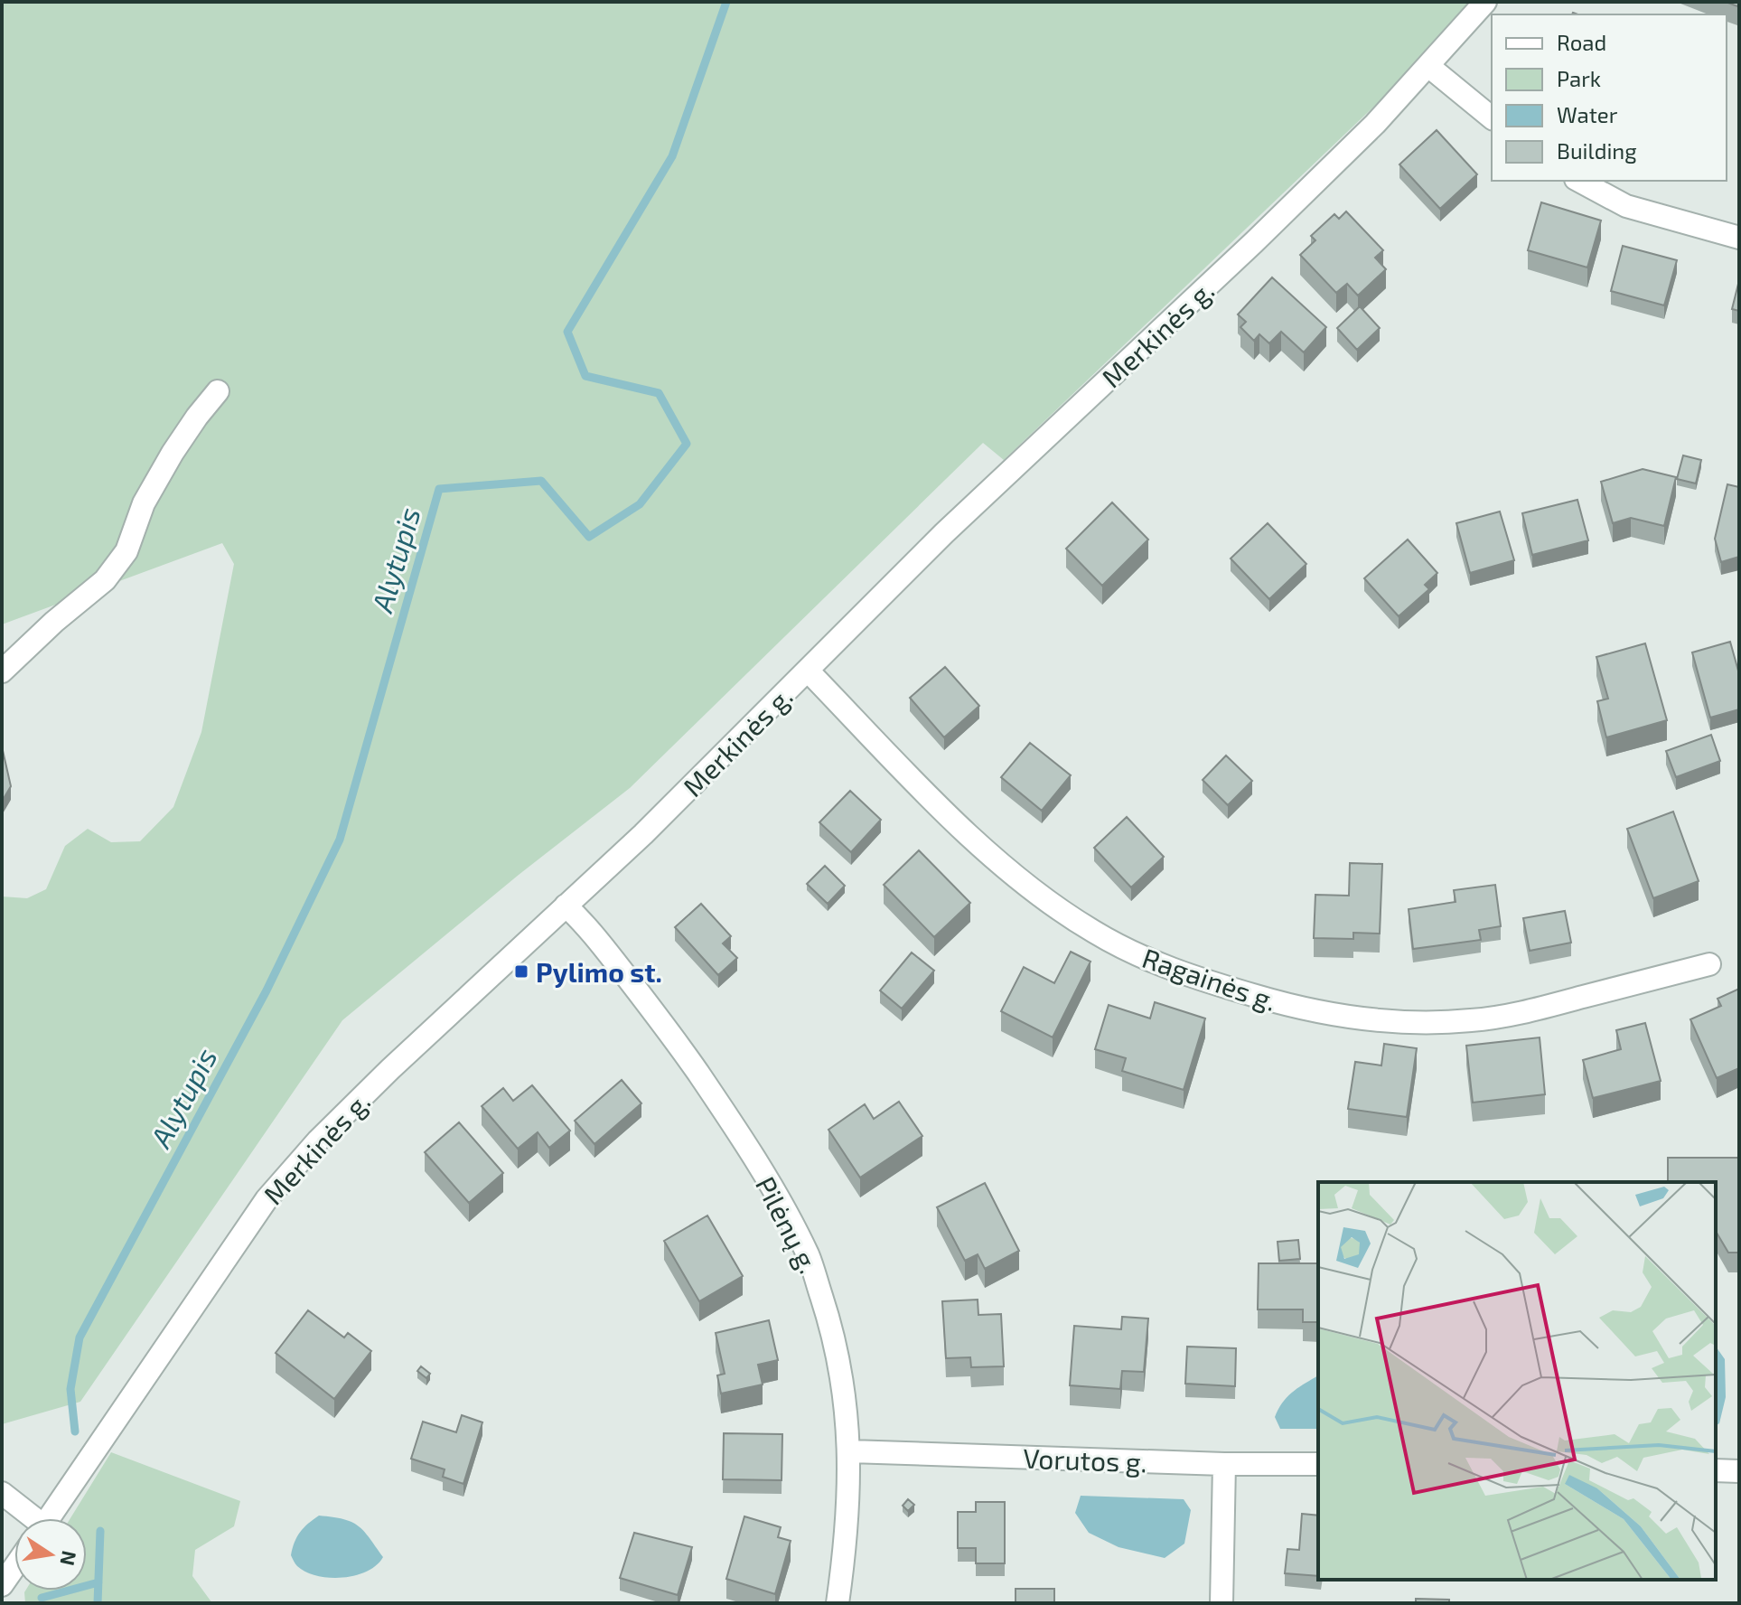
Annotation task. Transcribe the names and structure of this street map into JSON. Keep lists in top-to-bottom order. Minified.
{"streets":{"street":["Merkinės g.","Ragainės g.","Pilėnų g.","Vorutos g."]},"crossings":[["Merkinės g.","Ragainės g."],["Merkinės g.","Pilėnų g."],["Pilėnų g.","Vorutos g."]],"water":["Alytupis"],"places":{"transit":["Pylimo st."]},"legend":["Road","Park","Water","Building"],"north":"right"}
